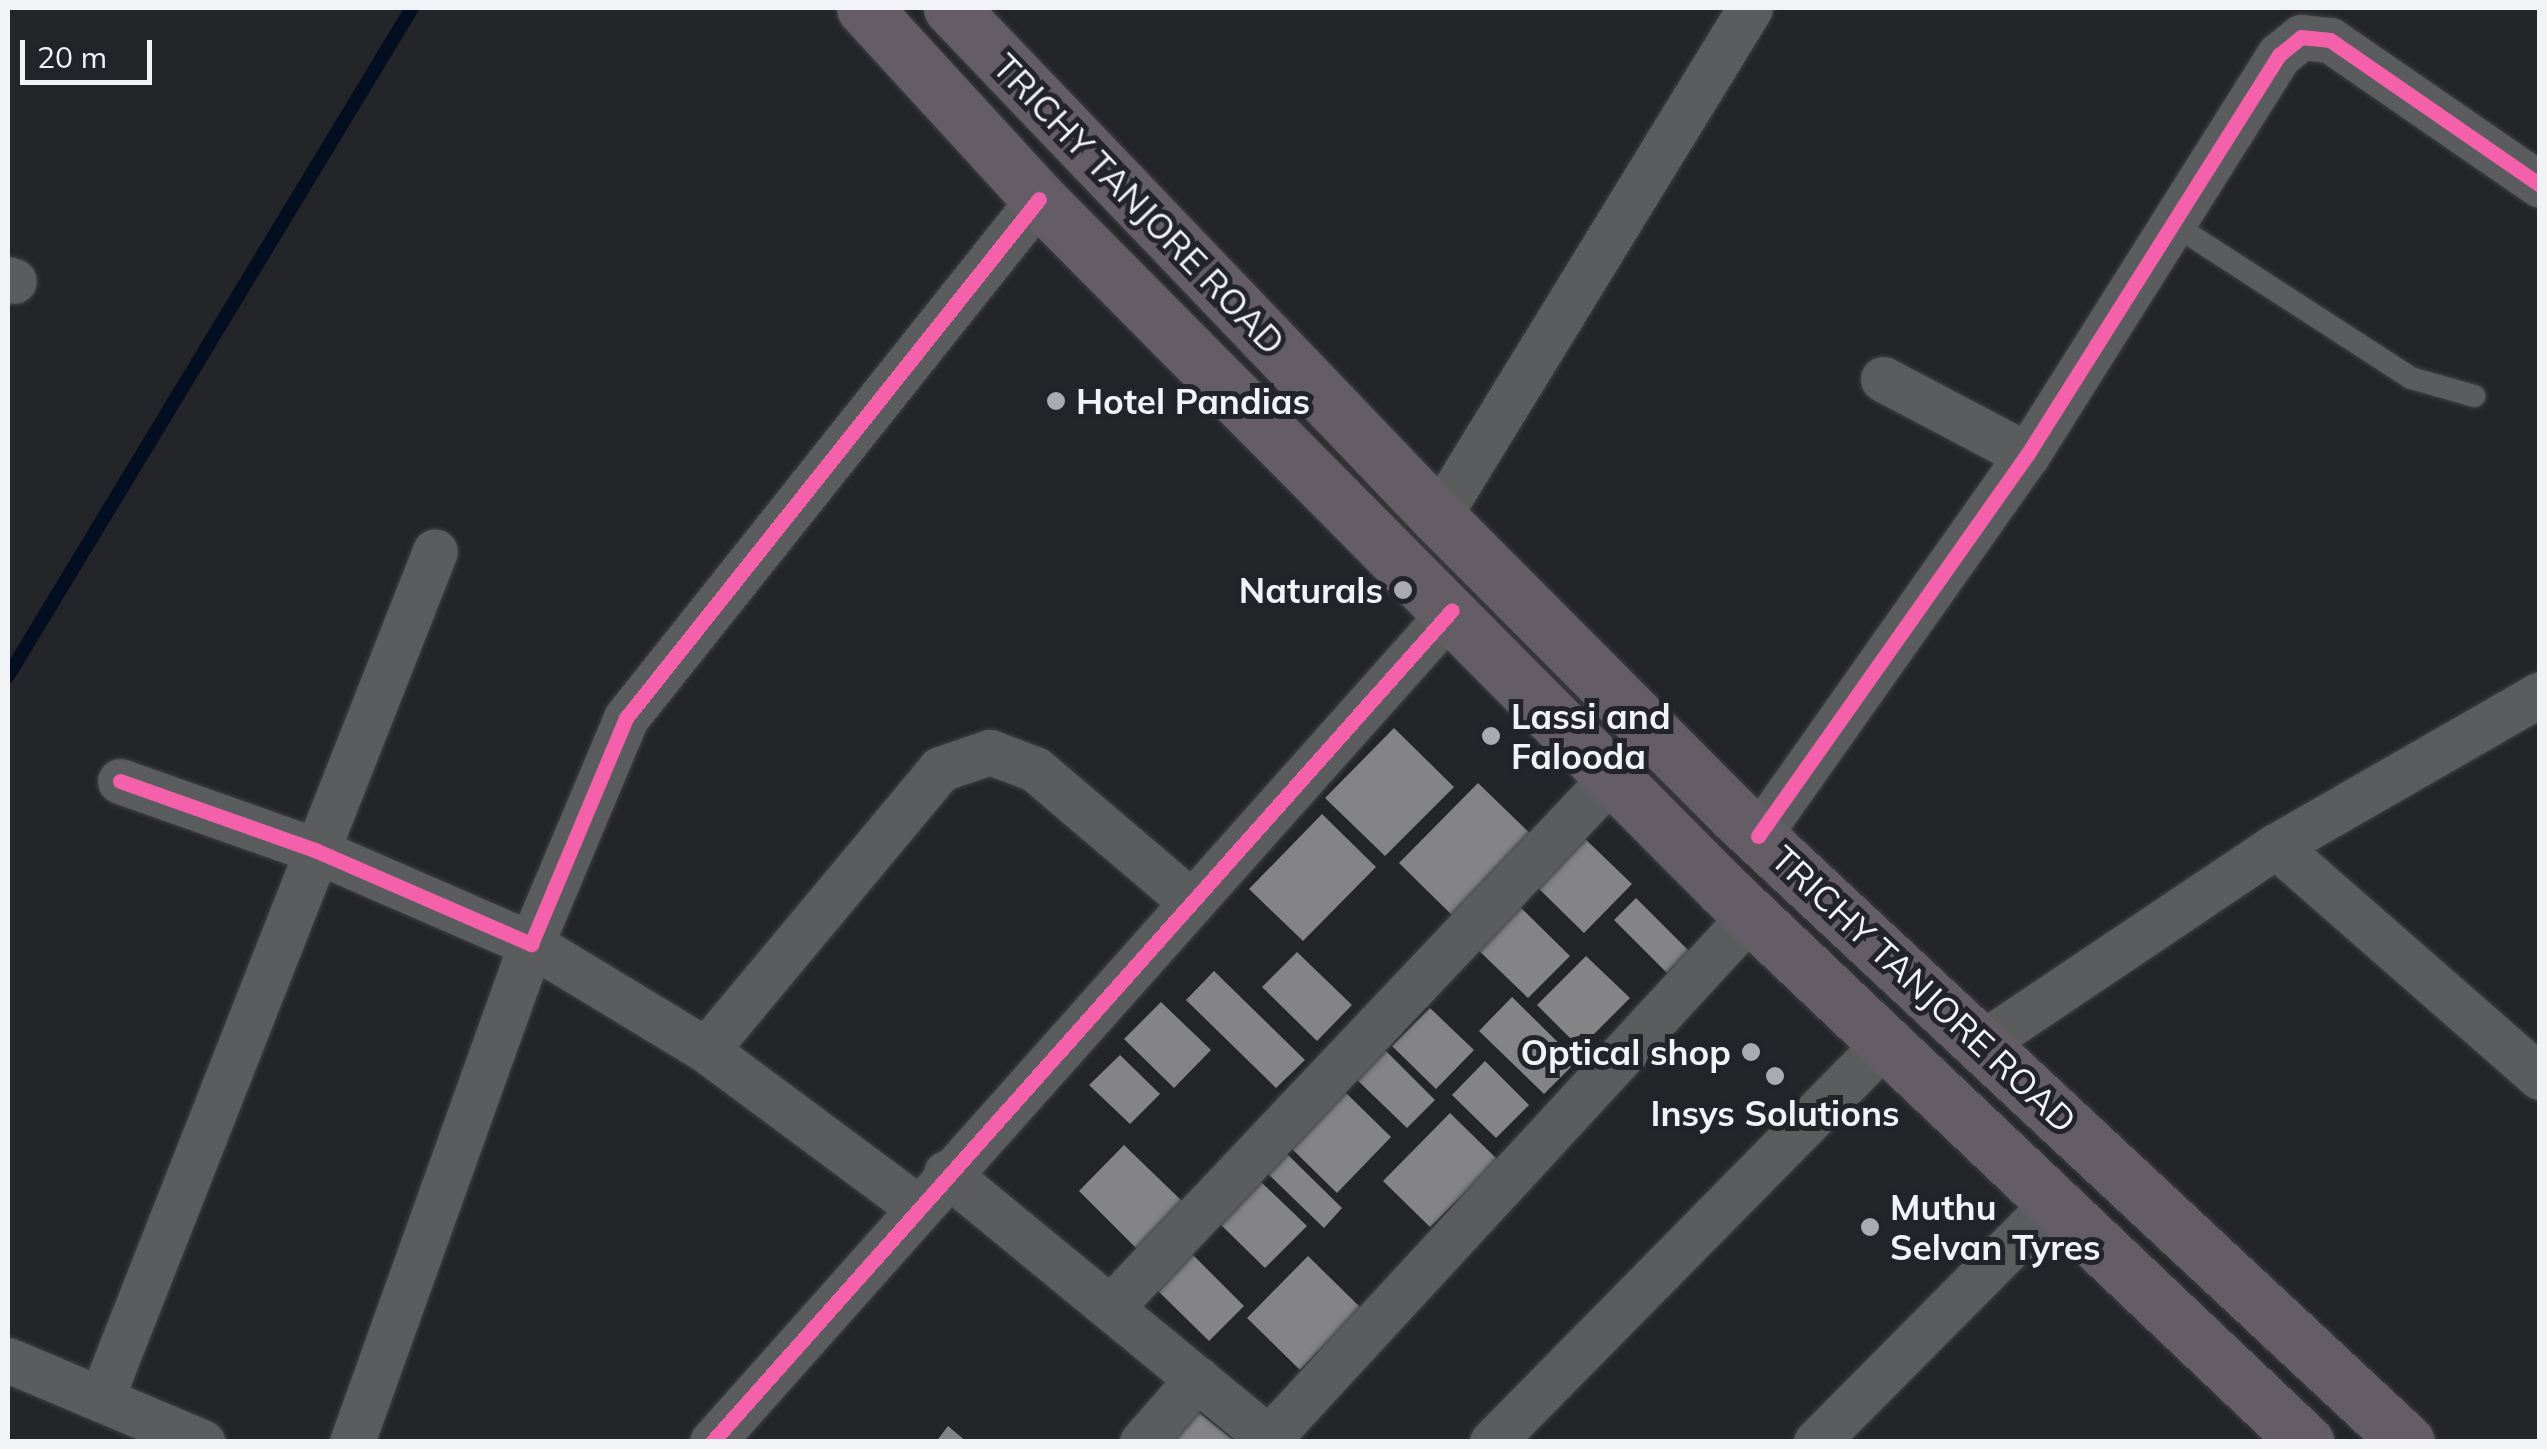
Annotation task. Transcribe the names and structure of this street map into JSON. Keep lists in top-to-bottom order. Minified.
{"streets":{"highway":["TRICHY TANJORE ROAD"]},"places":["Hotel Pandias","Naturals","Lassi and Falooda","Optical shop","Insys Solutions","Muthu Selvan Tyres"],"scale_bar":"20 m"}
